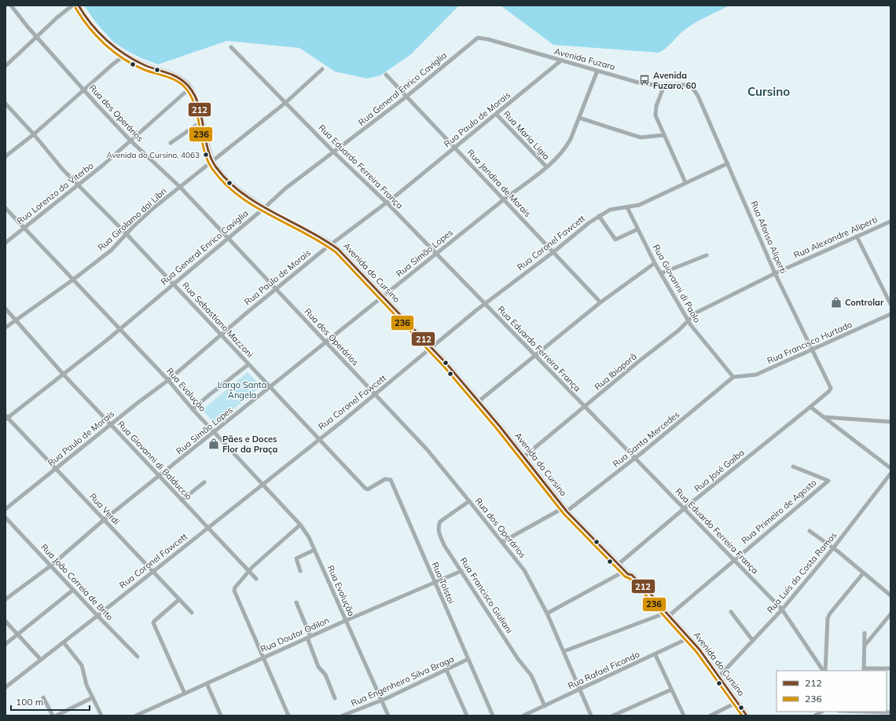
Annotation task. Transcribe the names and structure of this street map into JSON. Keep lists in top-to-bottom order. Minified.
{"streets":{"main road":["Avenida do Cursino"],"street":["Avenida Fuzaro","Rua General Enrico Caviglia","Rua dos Operários","Rua Paulo de Morais","Rua Maria Lígia","Rua Eduardo Ferreira França","Rua Jandira de Morais","Rua Lorenzo da Viterbo","Rua Girolamo dai Libri","Rua Afonso Aliperti","Rua Alexandre Aliperti","Rua Coronel Fawcett","Rua Simão Lopes","Rua Giovanni di Paolo","Rua Sebastiano Mazzoni","Rua Francisco Hurtado","Rua Ibiaporã","Rua Evolução","Rua Santa Mercedes","Rua Giovanni di Balduccio","Rua José Gaiba","Rua Verdi","Rua Primeiro de Agosto","Rua Luis da Costa Ramos","Rua João Correia de Brito","Rua Tolstoi","Rua Francisco Giuliani","Rua Doutor Odilon","Rua Rafael Ficondo","Rua Engenheiro Silva Braga"]},"crossings":[["Avenida Fuzaro","Rua General Enrico Caviglia"],["Avenida Fuzaro","Rua Paulo de Morais"],["Avenida Fuzaro","Rua Afonso Aliperti"],["Avenida Fuzaro","Rua Simão Lopes"],["Rua General Enrico Caviglia","Rua dos Operários"],["Rua General Enrico Caviglia","Rua Eduardo Ferreira França"],["Rua General Enrico Caviglia","Rua Jandira de Morais"],["Rua General Enrico Caviglia","Avenida do Cursino"],["Rua General Enrico Caviglia","Rua Sebastiano Mazzoni"],["Rua General Enrico Caviglia","Rua Evolução"],["Rua General Enrico Caviglia","Rua Giovanni di Balduccio"],["Rua General Enrico Caviglia","Rua Verdi"],["Rua dos Operários","Rua Paulo de Morais"],["Rua dos Operários","Rua Lorenzo da Viterbo"],["Rua dos Operários","Rua Girolamo dai Libri"],["Rua dos Operários","Rua Coronel Fawcett"],["Rua dos Operários","Rua Simão Lopes"],["Rua dos Operários","Rua Santa Mercedes"],["Rua dos Operários","Rua Francisco Giuliani"],["Rua dos Operários","Rua Rafael Ficondo"],["Rua Paulo de Morais","Rua Maria Lígia"],["Rua Paulo de Morais","Rua Eduardo Ferreira França"],["Rua Paulo de Morais","Rua Jandira de Morais"],["Rua Paulo de Morais","Avenida do Cursino"],["Rua Paulo de Morais","Rua Sebastiano Mazzoni"],["Rua Paulo de Morais","Rua Evolução"],["Rua Paulo de Morais","Rua Giovanni di Balduccio"],["Rua Paulo de Morais","Rua Verdi"],["Rua Maria Lígia","Rua Simão Lopes"],["Rua Eduardo Ferreira França","Rua Girolamo dai Libri"],["Rua Eduardo Ferreira França","Rua Coronel Fawcett"],["Rua Eduardo Ferreira França","Rua Simão Lopes"],["Rua Eduardo Ferreira França","Rua Ibiaporã"],["Rua Eduardo Ferreira França","Rua Santa Mercedes"],["Rua Eduardo Ferreira França","Rua José Gaiba"],["Rua Eduardo Ferreira França","Rua Primeiro de Agosto"],["Rua Eduardo Ferreira França","Rua Luis da Costa Ramos"],["Rua Jandira de Morais","Rua Coronel Fawcett"],["Rua Jandira de Morais","Rua Simão Lopes"],["Rua Lorenzo da Viterbo","Rua Sebastiano Mazzoni"],["Rua Lorenzo da Viterbo","Rua Evolução"],["Rua Girolamo dai Libri","Avenida do Cursino"],["Rua Girolamo dai Libri","Rua Sebastiano Mazzoni"],["Rua Girolamo dai Libri","Rua Evolução"],["Rua Girolamo dai Libri","Rua Giovanni di Balduccio"],["Rua Afonso Aliperti","Rua Alexandre Aliperti"],["Rua Afonso Aliperti","Rua Coronel Fawcett"],["Rua Afonso Aliperti","Rua Francisco Hurtado"],["Rua Afonso Aliperti","Rua José Gaiba"],["Rua Alexandre Aliperti","Rua Giovanni di Paolo"],["Rua Alexandre Aliperti","Rua Ibiaporã"],["Rua Coronel Fawcett","Avenida do Cursino"],["Rua Coronel Fawcett","Rua Giovanni di Paolo"],["Rua Coronel Fawcett","Rua Sebastiano Mazzoni"],["Rua Coronel Fawcett","Rua Evolução"],["Rua Coronel Fawcett","Rua Giovanni di Balduccio"],["Rua Coronel Fawcett","Rua Verdi"],["Rua Coronel Fawcett","Rua João Correia de Brito"],["Rua Simão Lopes","Avenida do Cursino"],["Rua Simão Lopes","Rua Sebastiano Mazzoni"],["Rua Simão Lopes","Rua Evolução"],["Rua Simão Lopes","Rua Giovanni di Balduccio"],["Rua Simão Lopes","Rua Verdi"],["Rua Simão Lopes","Rua João Correia de Brito"],["Avenida do Cursino","Rua Ibiaporã"],["Avenida do Cursino","Rua Santa Mercedes"],["Avenida do Cursino","Rua José Gaiba"],["Avenida do Cursino","Rua Primeiro de Agosto"],["Avenida do Cursino","Rua Luis da Costa Ramos"],["Avenida do Cursino","Rua Rafael Ficondo"],["Rua Giovanni di Paolo","Rua Francisco Hurtado"],["Rua Giovanni di Paolo","Rua Ibiaporã"],["Rua Giovanni di Paolo","Rua Santa Mercedes"],["Rua Sebastiano Mazzoni","Rua Tolstoi"],["Rua Francisco Hurtado","Rua Santa Mercedes"],["Rua Evolução","Rua Doutor Odilon"],["Rua Evolução","Rua Engenheiro Silva Braga"],["Rua Tolstoi","Rua Doutor Odilon"],["Rua Tolstoi","Rua Engenheiro Silva Braga"],["Rua Francisco Giuliani","Rua Doutor Odilon"],["Rua Francisco Giuliani","Rua Rafael Ficondo"]],"districts":["Cursino"],"parks":["Largo Santa Ângela"],"places":{"bus stop":["Avenida Fuzaro, 60"],"other":["Avenida do Cursino, 4063"],"shop":["Controlar","Pães e Doces Flor da Praça"]},"lines":["transit line 212","transit line 236"],"legend":["212","236"],"scale_bar":"100 m"}
